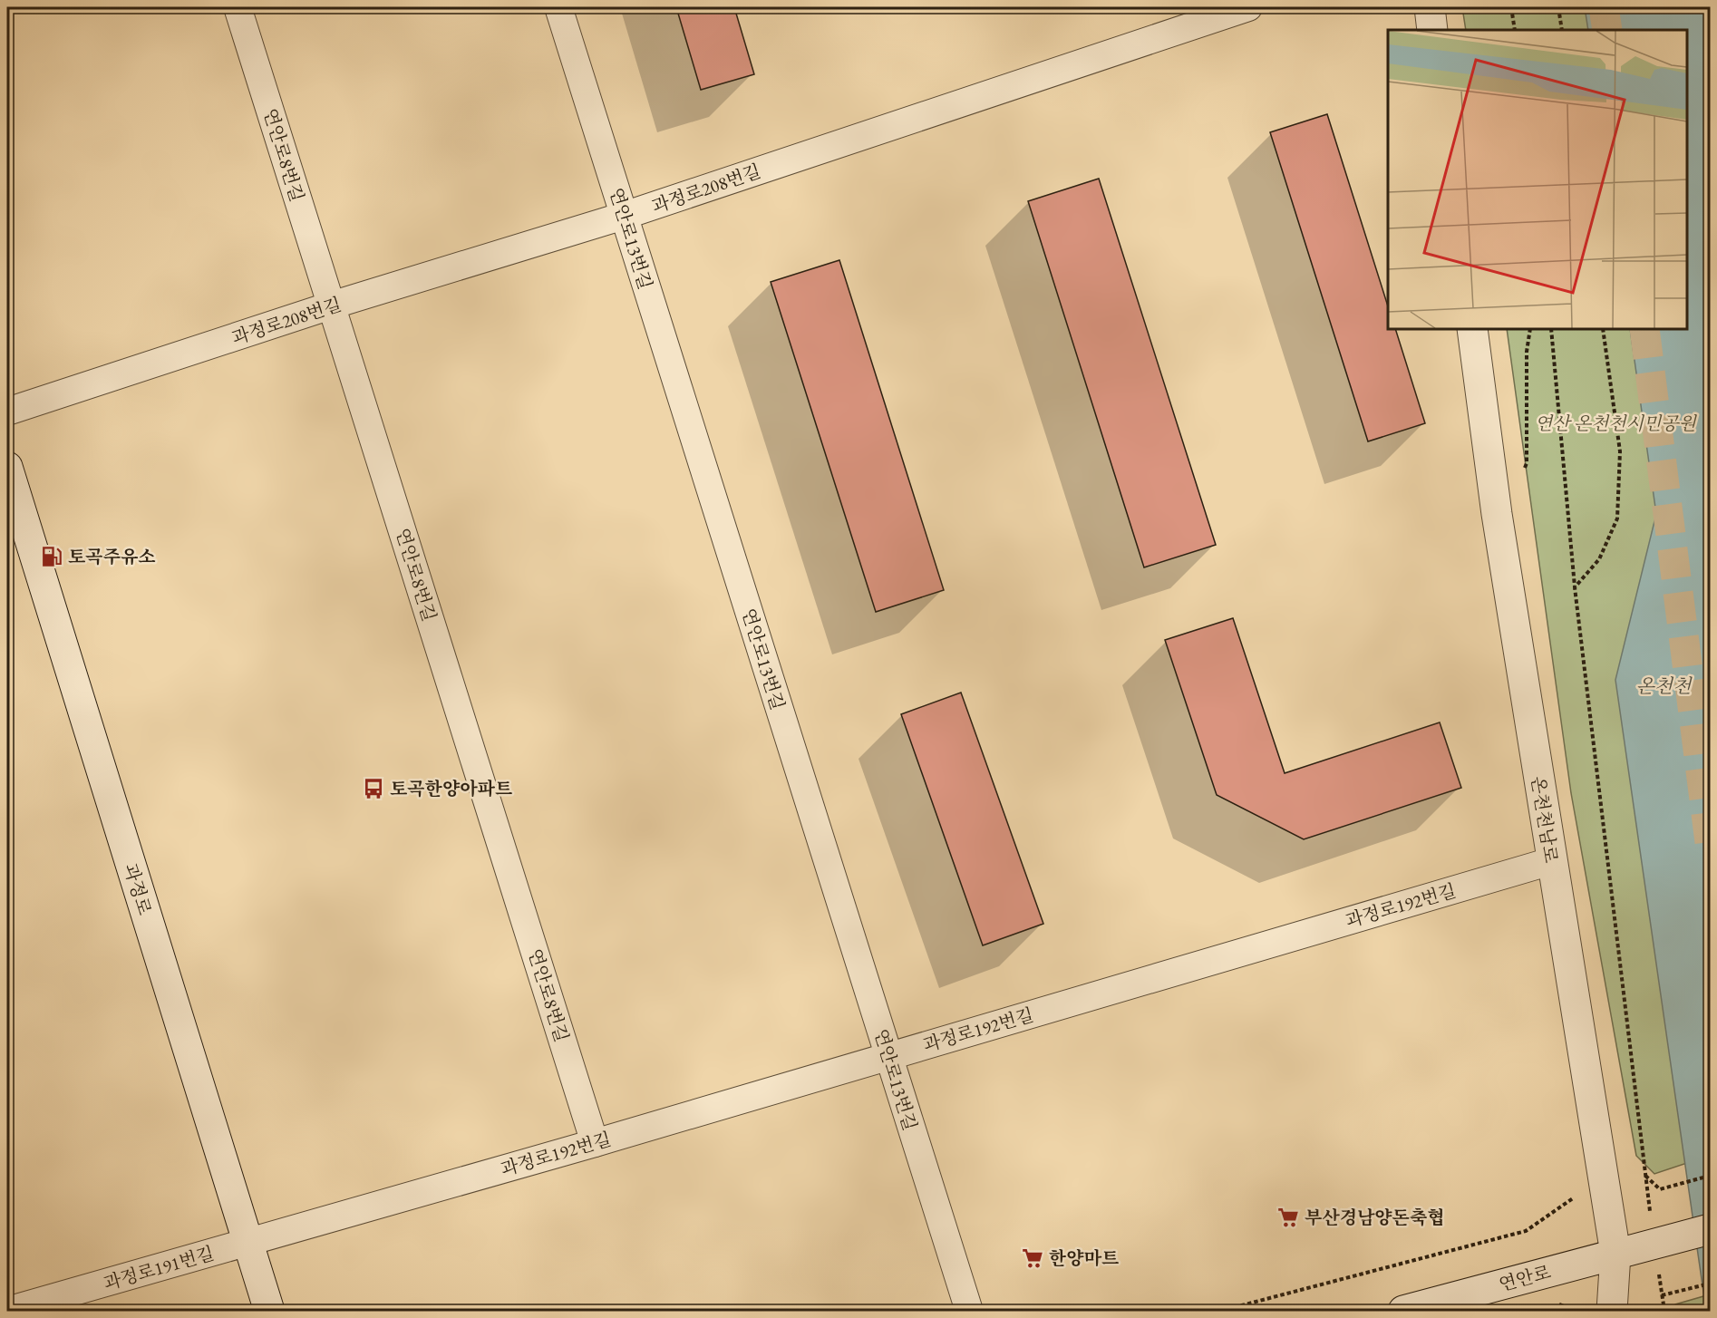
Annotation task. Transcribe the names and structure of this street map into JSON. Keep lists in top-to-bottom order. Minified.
{"streets":{"main road":["온천천남로","과정로","연안로"],"street":["연안로8번길","과정로208번길","연안로13번길","과정로192번길","과정로191번길"]},"crossings":[["연안로8번길","과정로208번길"],["연안로8번길","과정로192번길"],["과정로208번길","연안로13번길"],["연안로13번길","과정로192번길"],["온천천남로","과정로192번길"],["온천천남로","연안로"],["과정로","과정로192번길"],["과정로","과정로191번길"],["과정로192번길","과정로191번길"]],"water":["온천천"],"parks":["연산 온천천시민공원"],"places":{"fuel station":["토곡주유소"],"bus stop":["토곡한양아파트"],"supermarket":["부산경남양돈축협","한양마트"]}}
